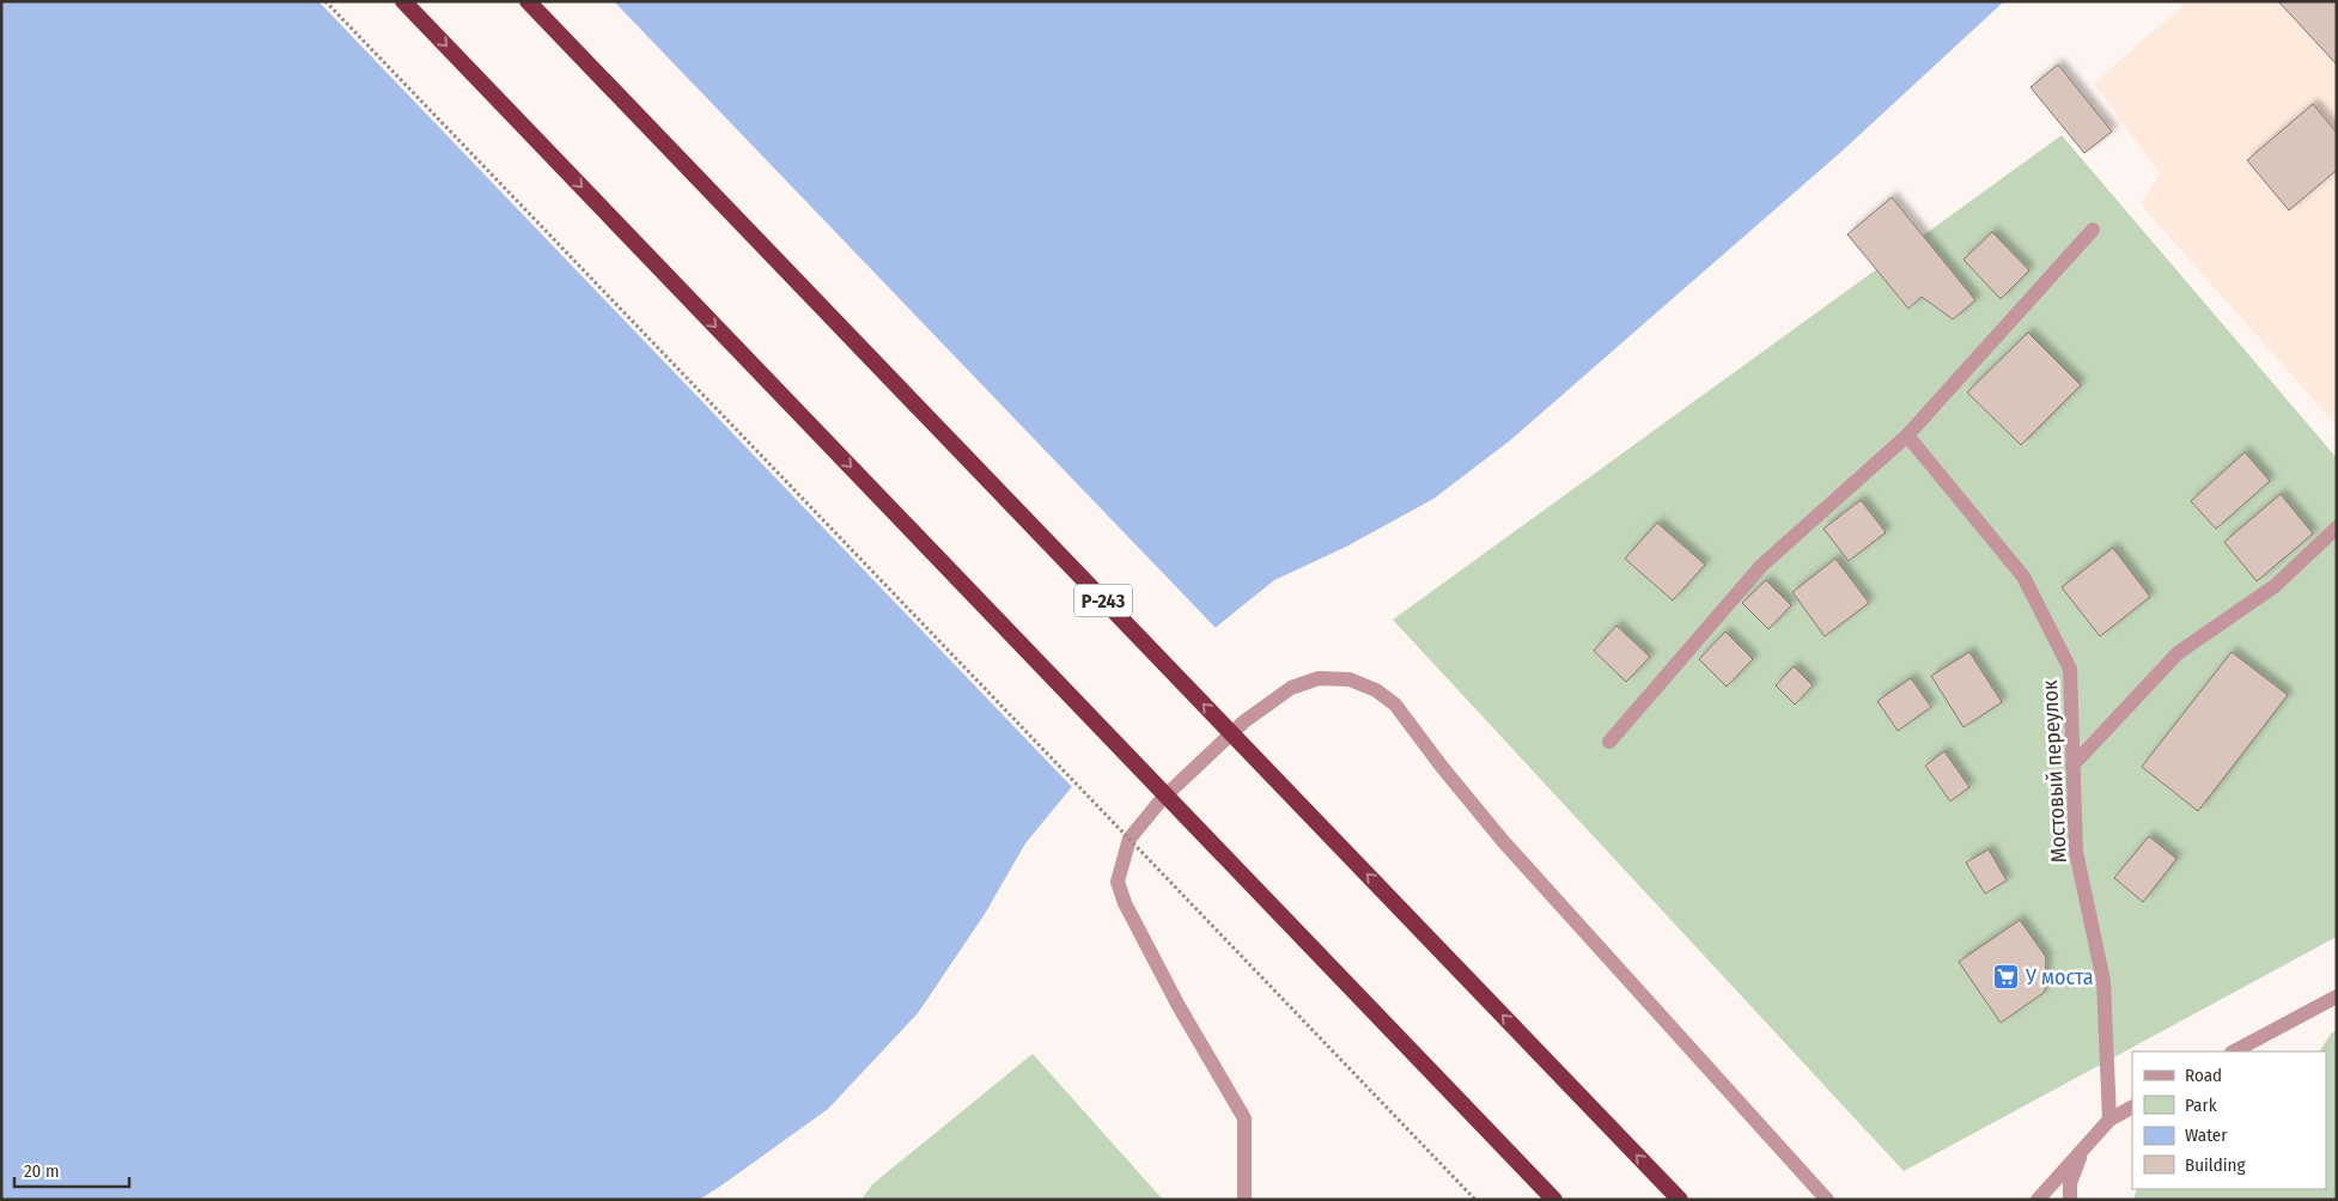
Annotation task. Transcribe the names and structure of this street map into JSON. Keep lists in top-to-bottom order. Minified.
{"streets":{"highway":["Р-243"],"street":["Мостовый переулок"]},"places":{"supermarket":["У моста"]},"legend":["Road","Park","Water","Building"],"scale_bar":"20 m"}
